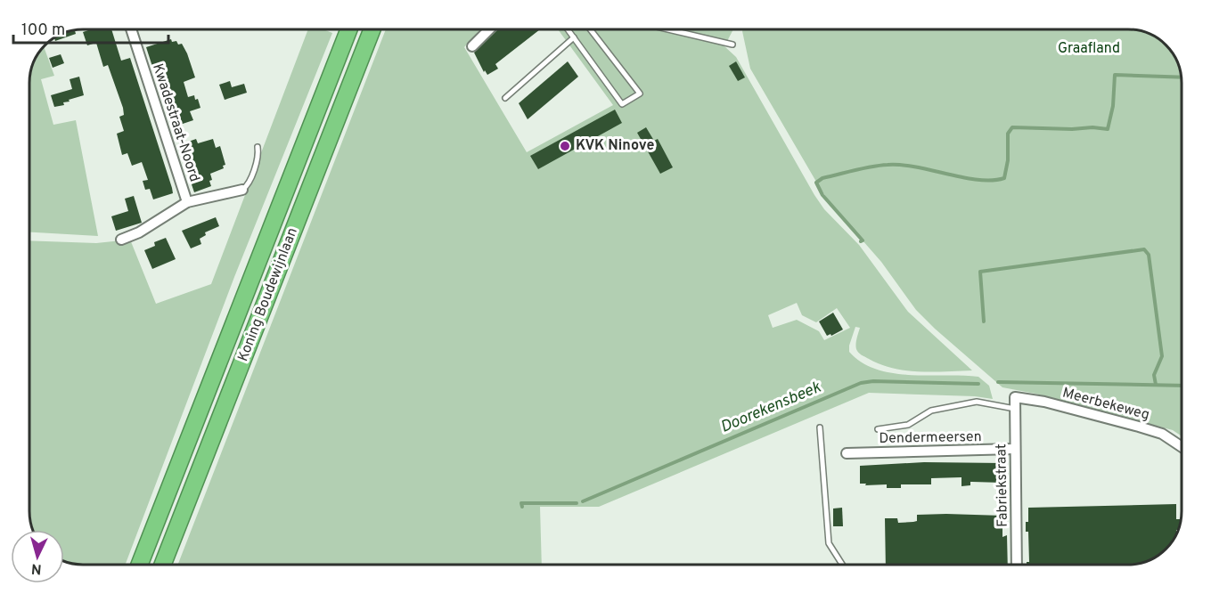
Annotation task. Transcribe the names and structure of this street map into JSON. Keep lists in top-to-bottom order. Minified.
{"streets":{"highway":["Koning Boudewijnlaan"],"street":["Kwadestraat-Noord","Meerbekeweg","Dendermeersen","Fabriekstraat"]},"crossings":[["Meerbekeweg","Fabriekstraat"],["Dendermeersen","Fabriekstraat"]],"water":["Doorekensbeek"],"parks":["Graafland"],"places":["KVK Ninove"],"scale_bar":"100 m","north":"bottom"}
